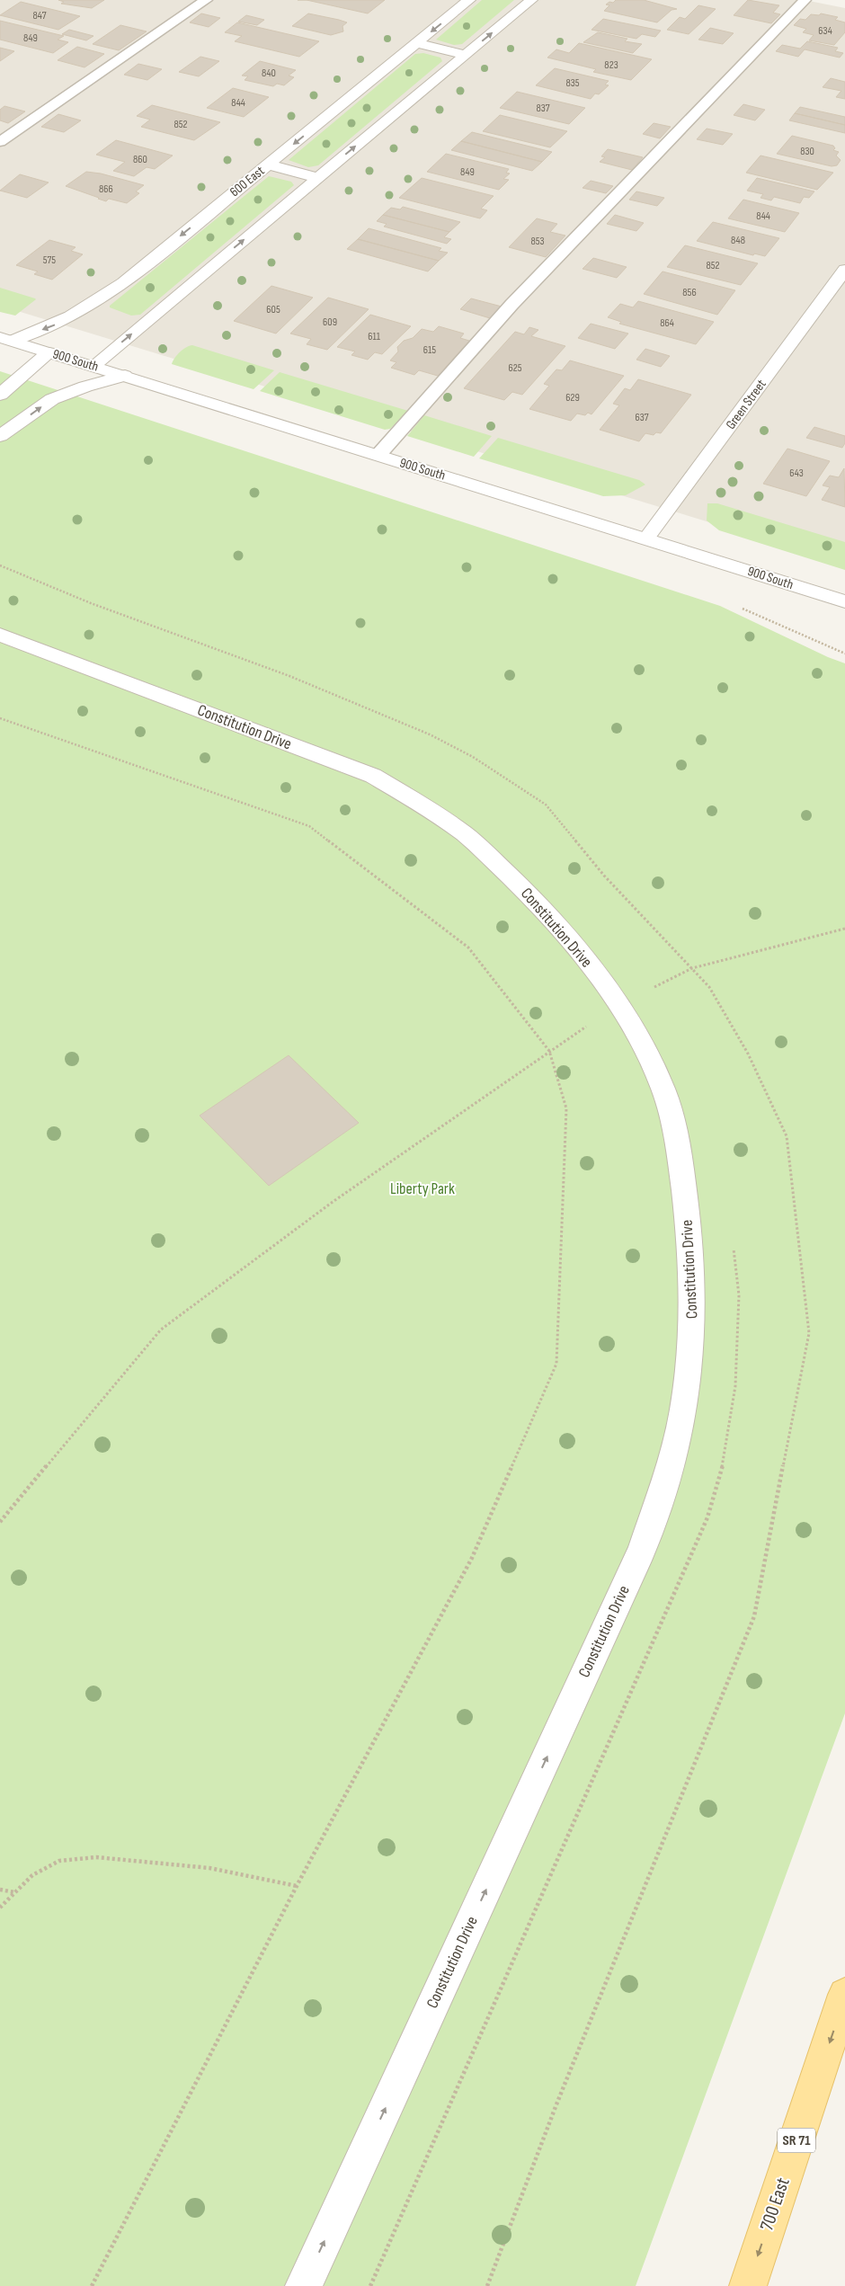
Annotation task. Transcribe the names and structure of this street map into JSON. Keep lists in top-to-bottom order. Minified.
{"streets":{"main road":["SR 71","700 East"],"street":["600 East","900 South","Green Street","Constitution Drive"]},"crossings":[["600 East","900 South"],["900 South","Green Street"]],"one_way":["700 East"],"parks":["Liberty Park"],"house_numbers":["847","634","849","823","840","835","844","837","852","830","860","849","866","844","848","853","575","852","856","605","609","864","611","615","625","629","637","643"]}
